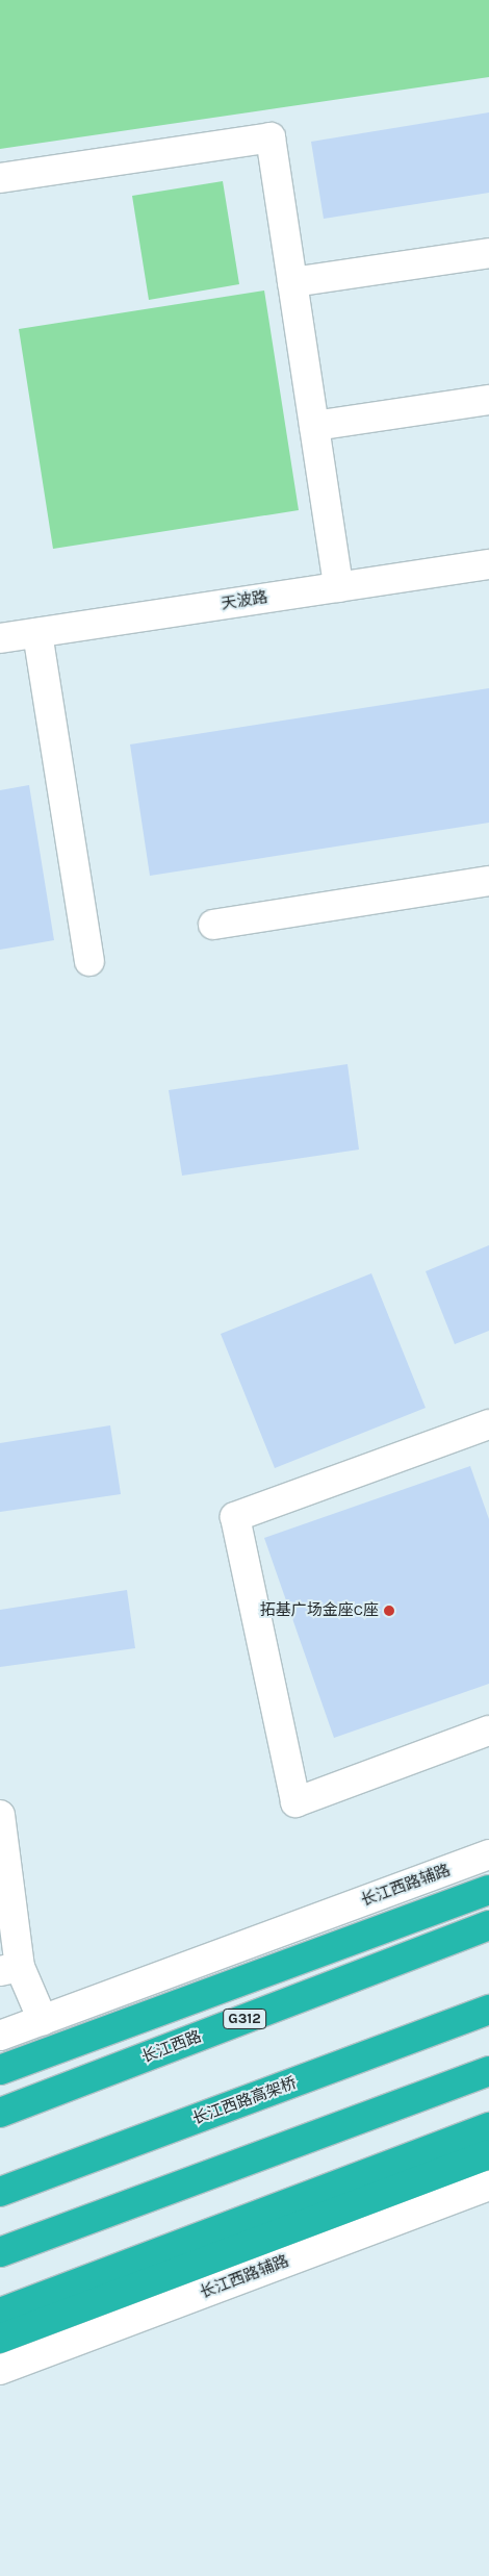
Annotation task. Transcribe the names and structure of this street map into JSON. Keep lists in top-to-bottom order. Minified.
{"streets":{"highway":["G312","长江西路","长江西路高架桥"],"street":["天波路","长江西路辅路"]},"places":["拓基广场金座C座"]}
